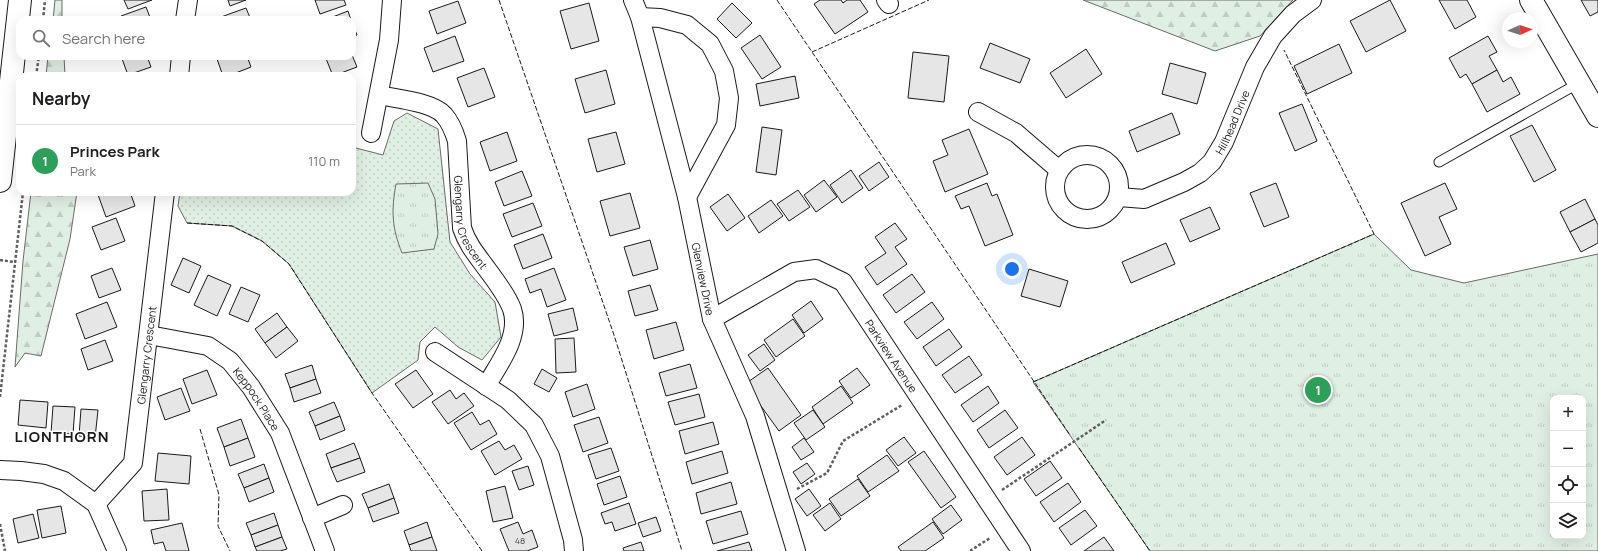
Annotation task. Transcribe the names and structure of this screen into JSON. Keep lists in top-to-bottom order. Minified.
{"streets":{"street":["Hillhead Drive","Glengarry Crescent","Glenview Drive","Parkview Avenue","Keppock Place"]},"crossings":[["Glengarry Crescent","Keppock Place"],["Glenview Drive","Parkview Avenue"]],"districts":["LIONTHORN"],"house_numbers":["48"],"north":"right","page":{"search":"Search here","heading":"Nearby","list":[{"mark":"1","name":"Princes Park","note":"Park","value":"110 m"}],"pins":"1","map_buttons":["+","−"]}}
